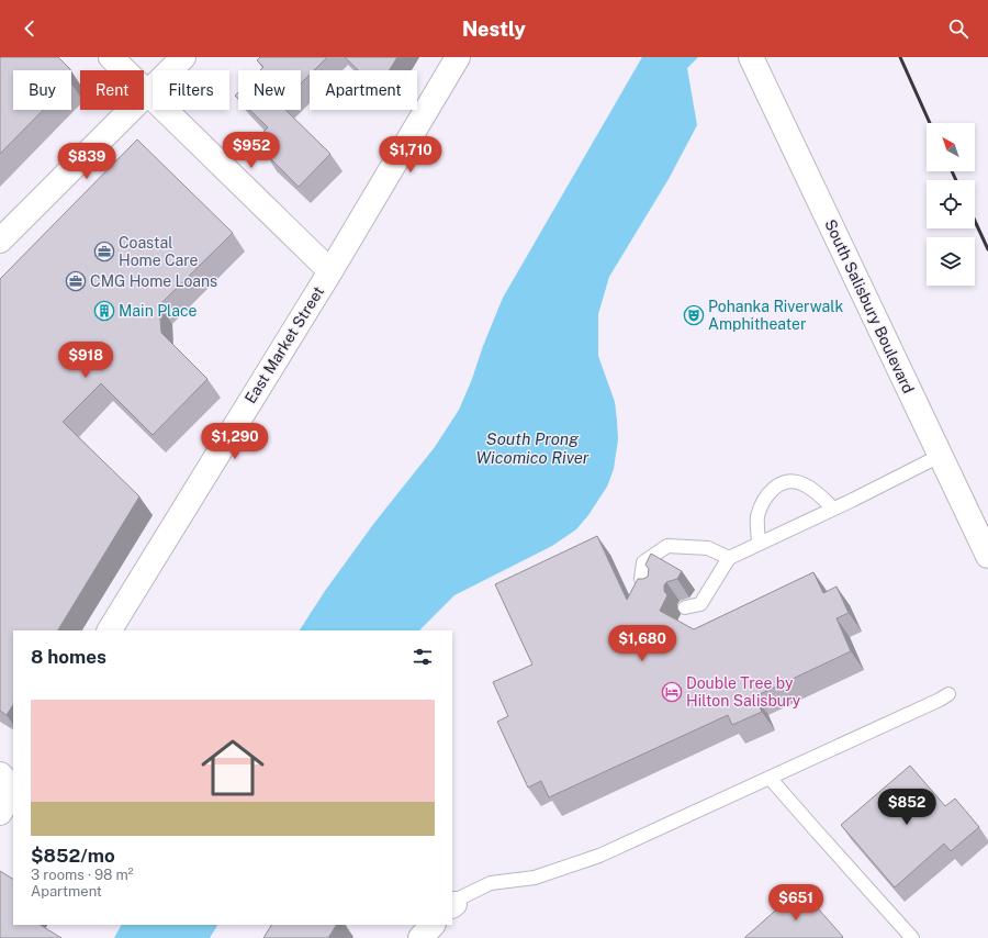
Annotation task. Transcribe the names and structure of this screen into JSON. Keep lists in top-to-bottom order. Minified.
{"streets":{"street":["South Salisbury Boulevard","East Market Street"]},"water":["South Prong Wicomico River"],"places":{"office":["Coastal Home Care","CMG Home Loans"],"building":["Main Place"],"theatre":["Pohanka Riverwalk Amphitheater"],"hotel":["Double Tree by Hilton Salisbury"]},"north":"top left","page":{"header":"Nestly","chip":["Buy","Rent","Filters","New","Apartment"],"price":["$952","$1,710","$839","$918","$1,290","$1,680","$852","$651"],"heading":"8 homes","list":[{"name":"$852/mo","note":"3 rooms · 98 m² · Apartment"}]}}
